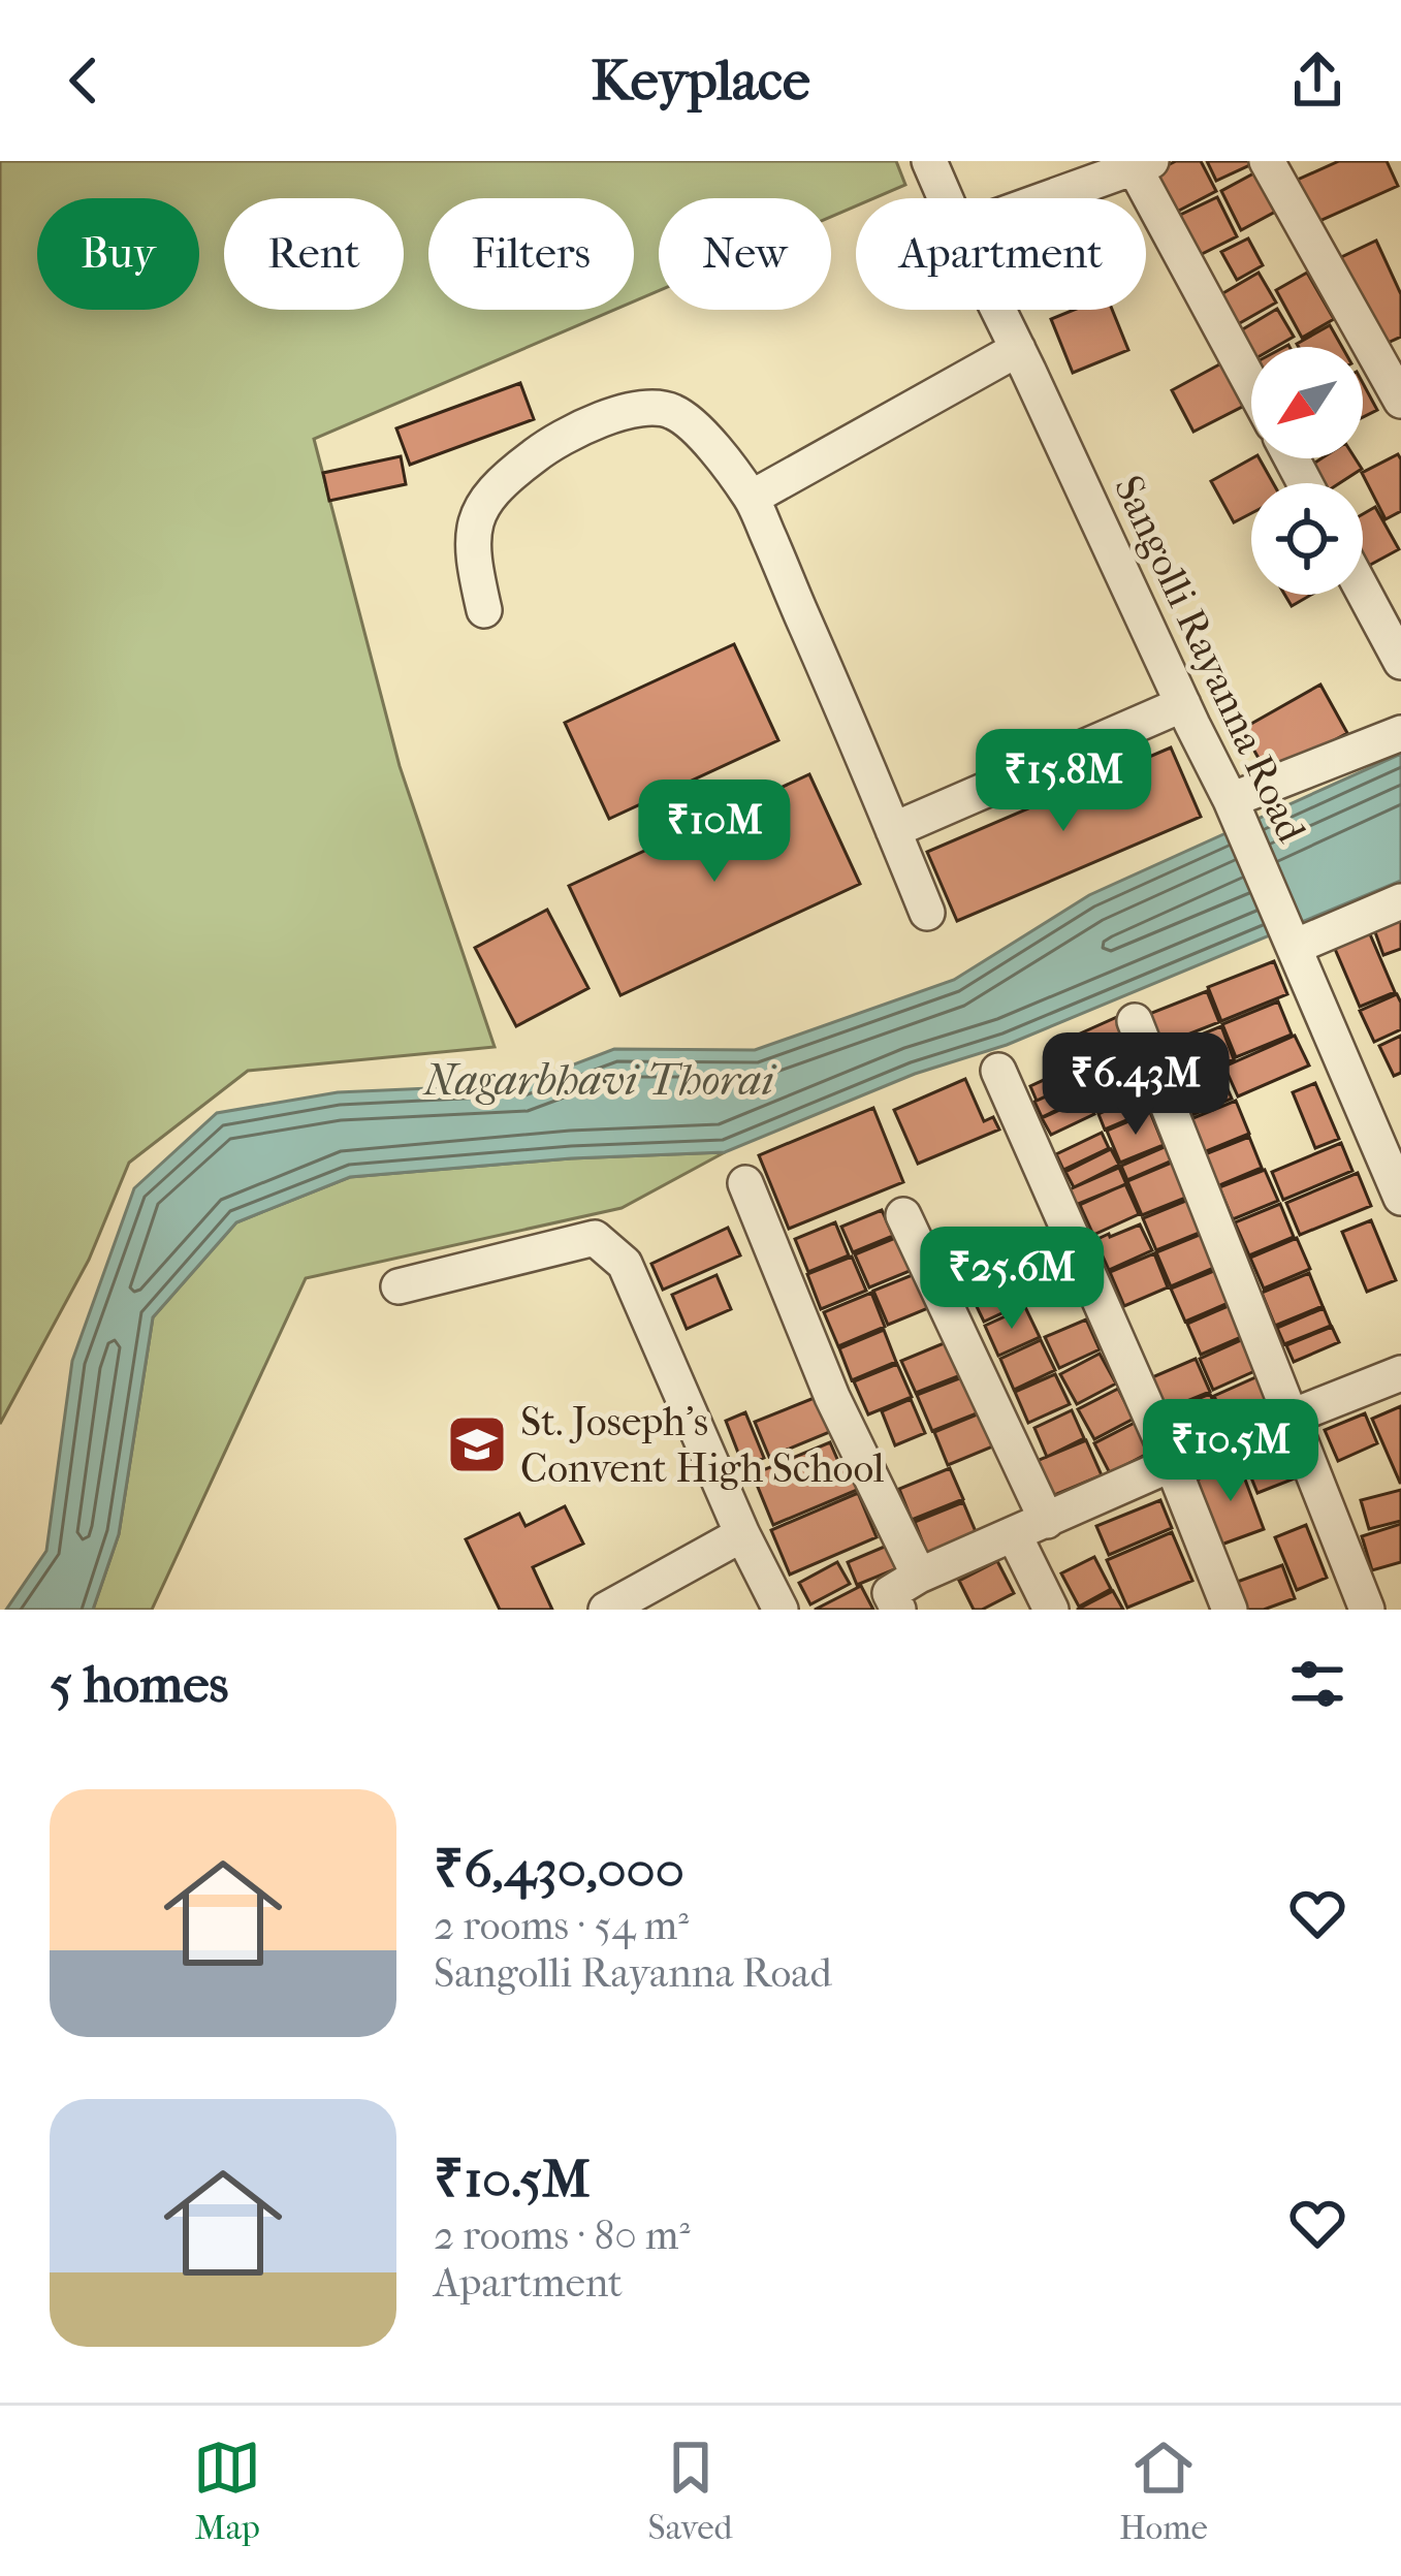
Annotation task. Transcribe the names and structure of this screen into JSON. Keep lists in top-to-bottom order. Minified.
{"streets":{"street":["Sangolli Rayanna Road"]},"water":["Nagarbhavi Thorai"],"places":{"school or university":["St. Joseph's Convent High School"]},"north":"bottom left","page":{"header":"Keyplace","chip":["Buy","Rent","Filters","New","Apartment"],"price":["₹15.8M","₹10M","₹6.43M","₹25.6M","₹10.5M"],"heading":"5 homes","list":[{"name":"₹6,430,000","note":"2 rooms · 54 m² · Sangolli Rayanna Road"},{"name":"₹10.5M","note":"2 rooms · 80 m² · Apartment"}],"tabs":["Map","Saved","Home"]}}
